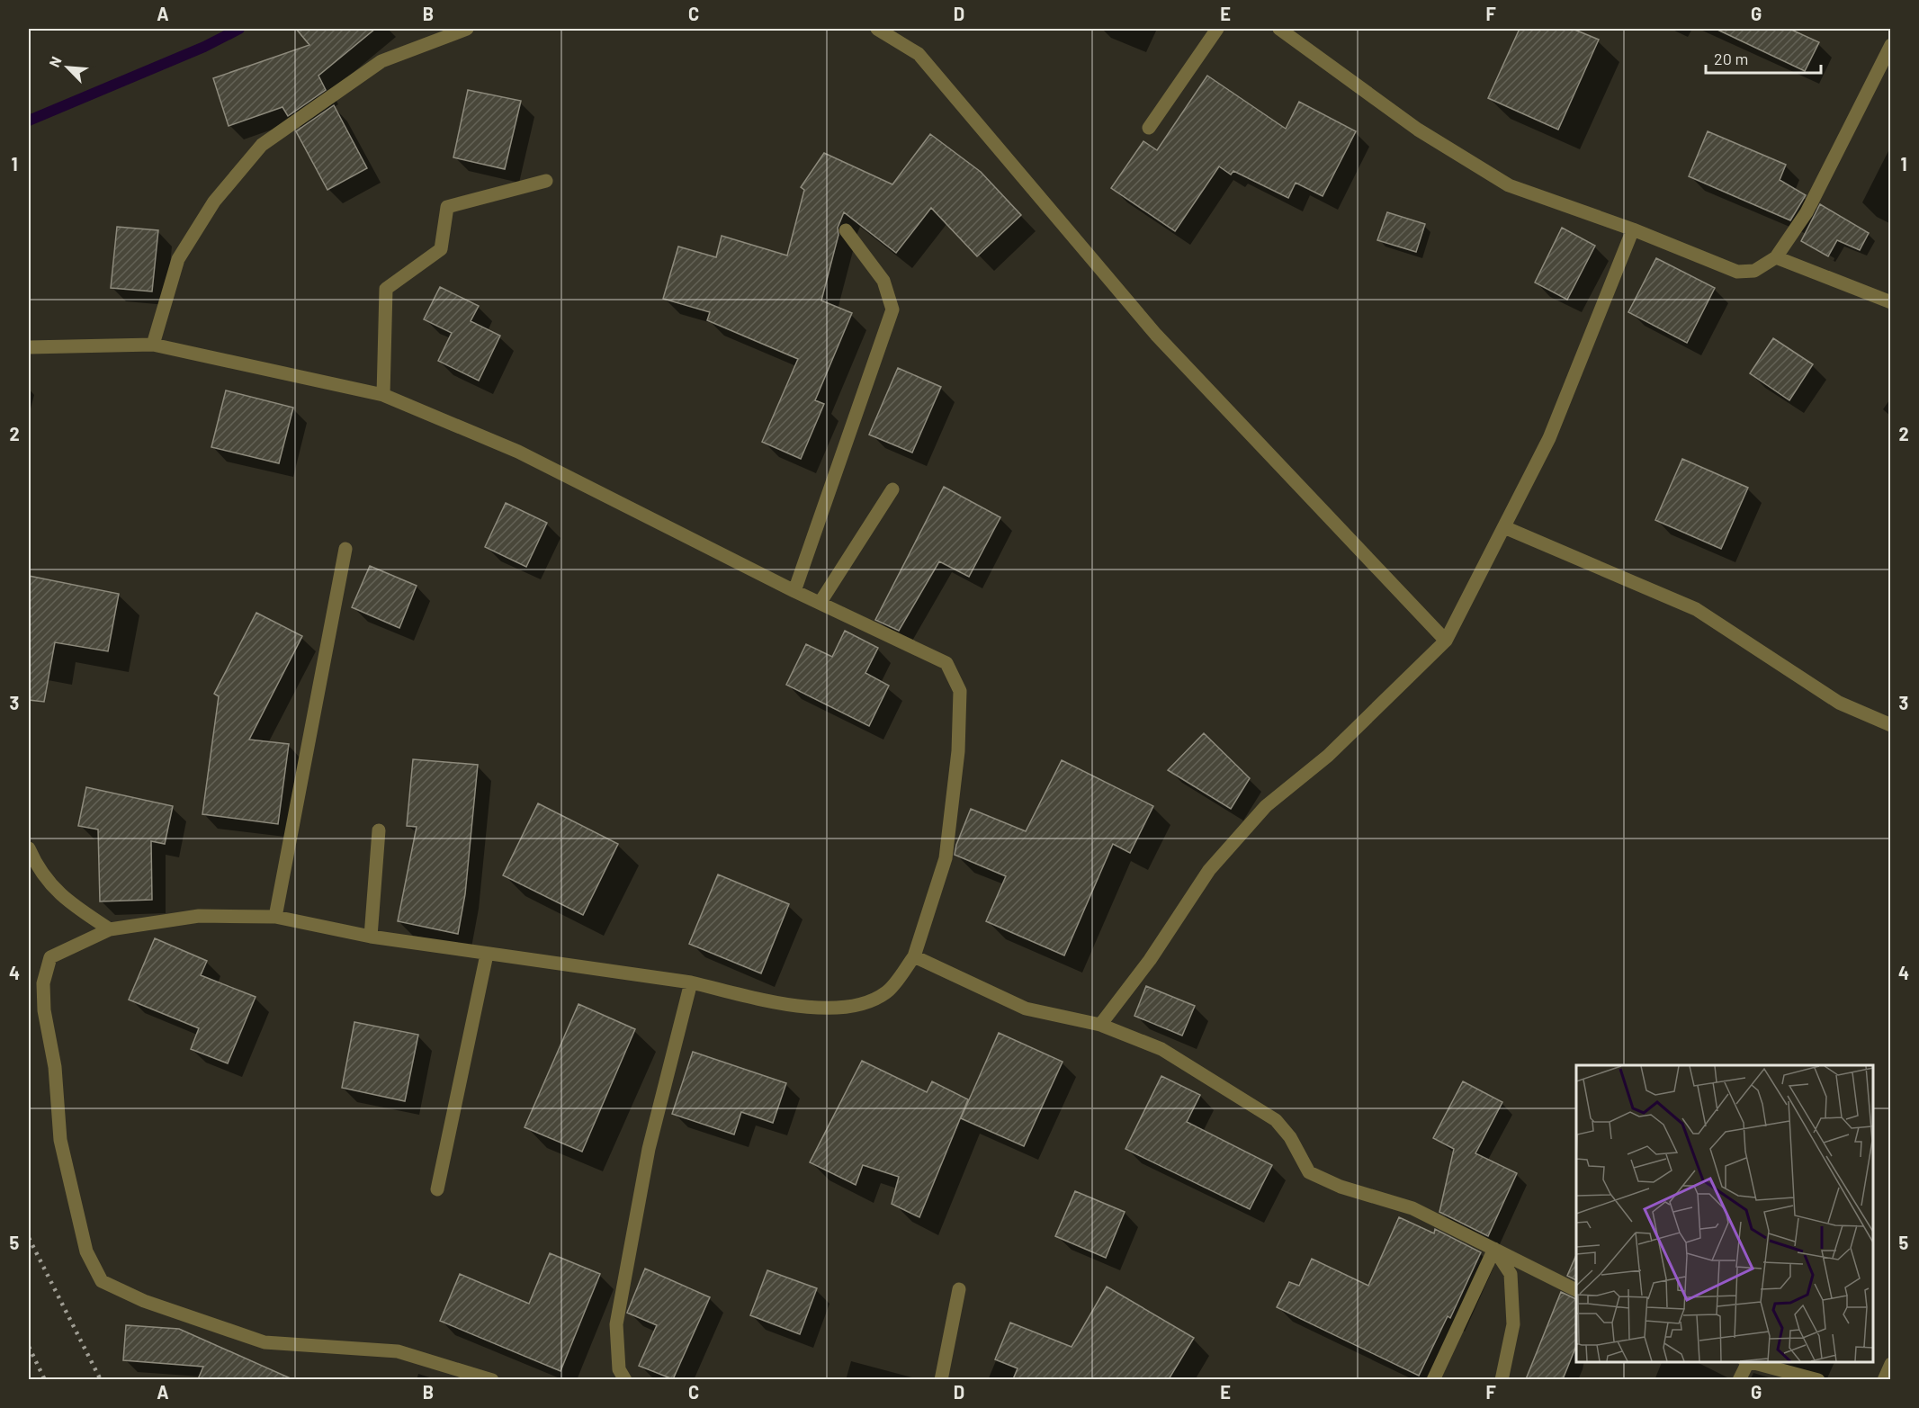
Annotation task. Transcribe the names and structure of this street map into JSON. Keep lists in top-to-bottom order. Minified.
{"scale_bar":"20 m","north":"top left","grid":{"columns":["A","B","C","D","E","F","G"],"rows":["1","2","3","4","5"]}}
